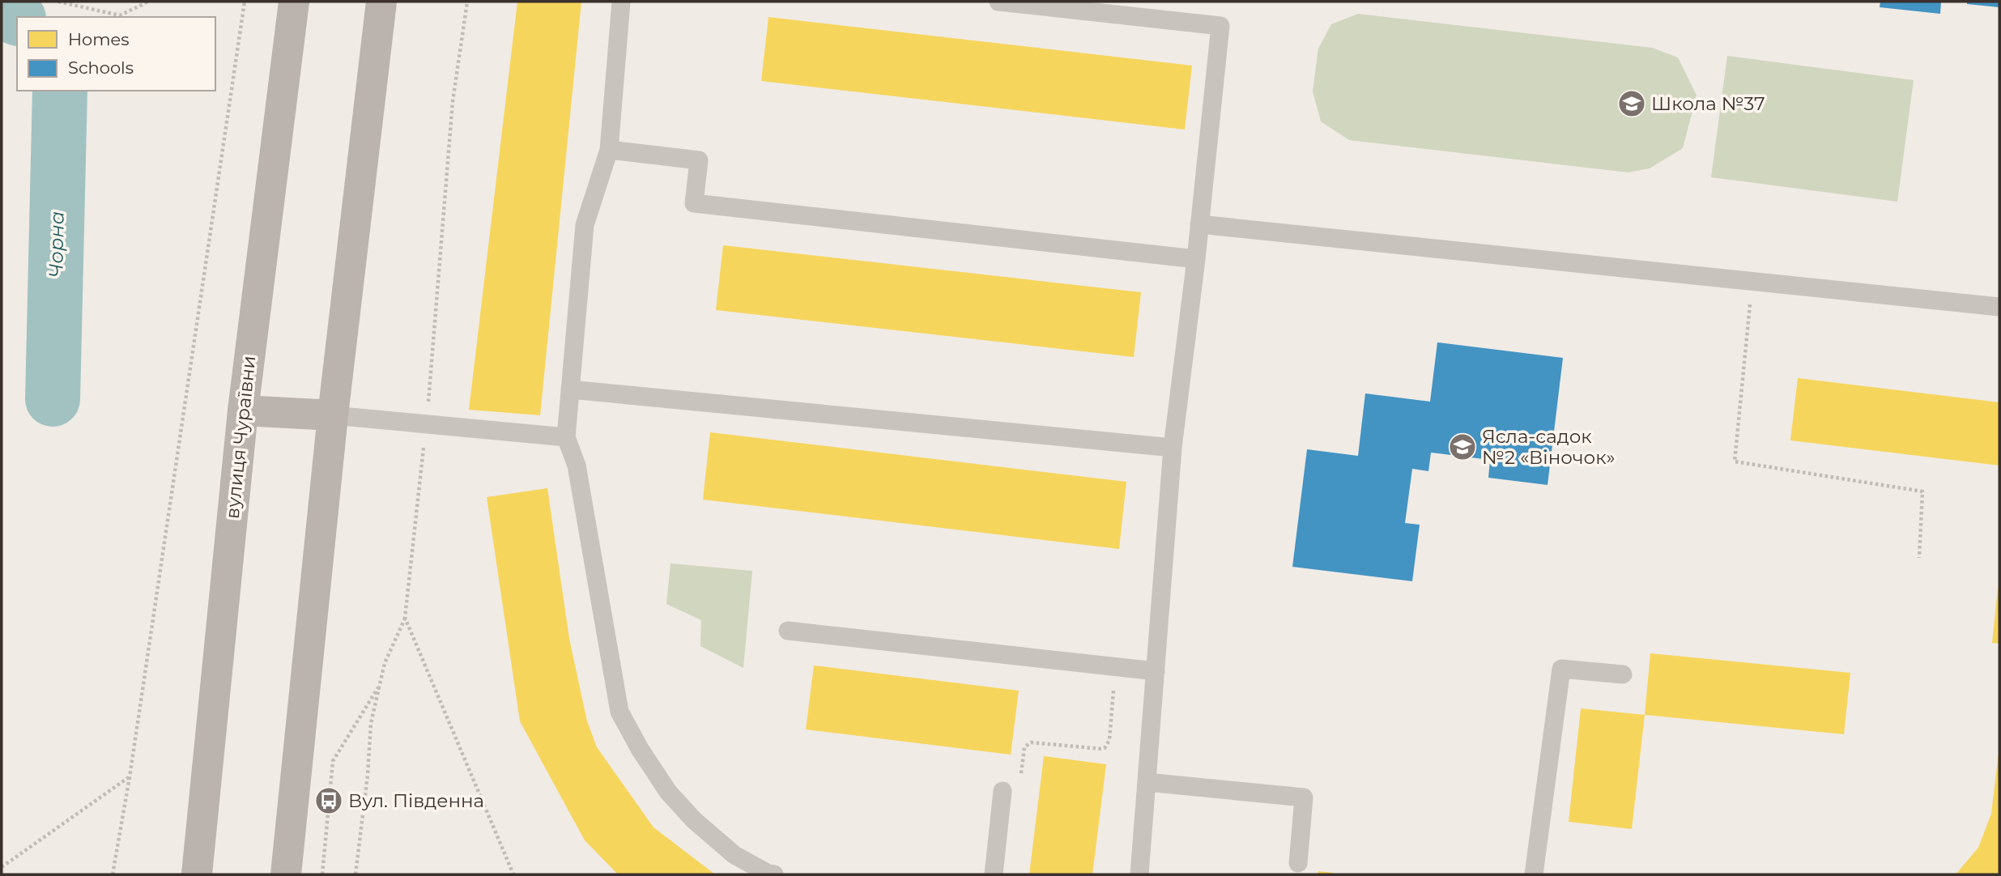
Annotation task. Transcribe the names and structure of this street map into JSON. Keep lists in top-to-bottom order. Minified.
{"streets":{"street":["вулиця Чураївни"]},"water":["Чорна"],"places":{"school or university":["Школа №37","Ясла-садок №2 «Віночок»"],"bus stop":["Вул. Південна"]},"legend":["Homes","Schools"]}
